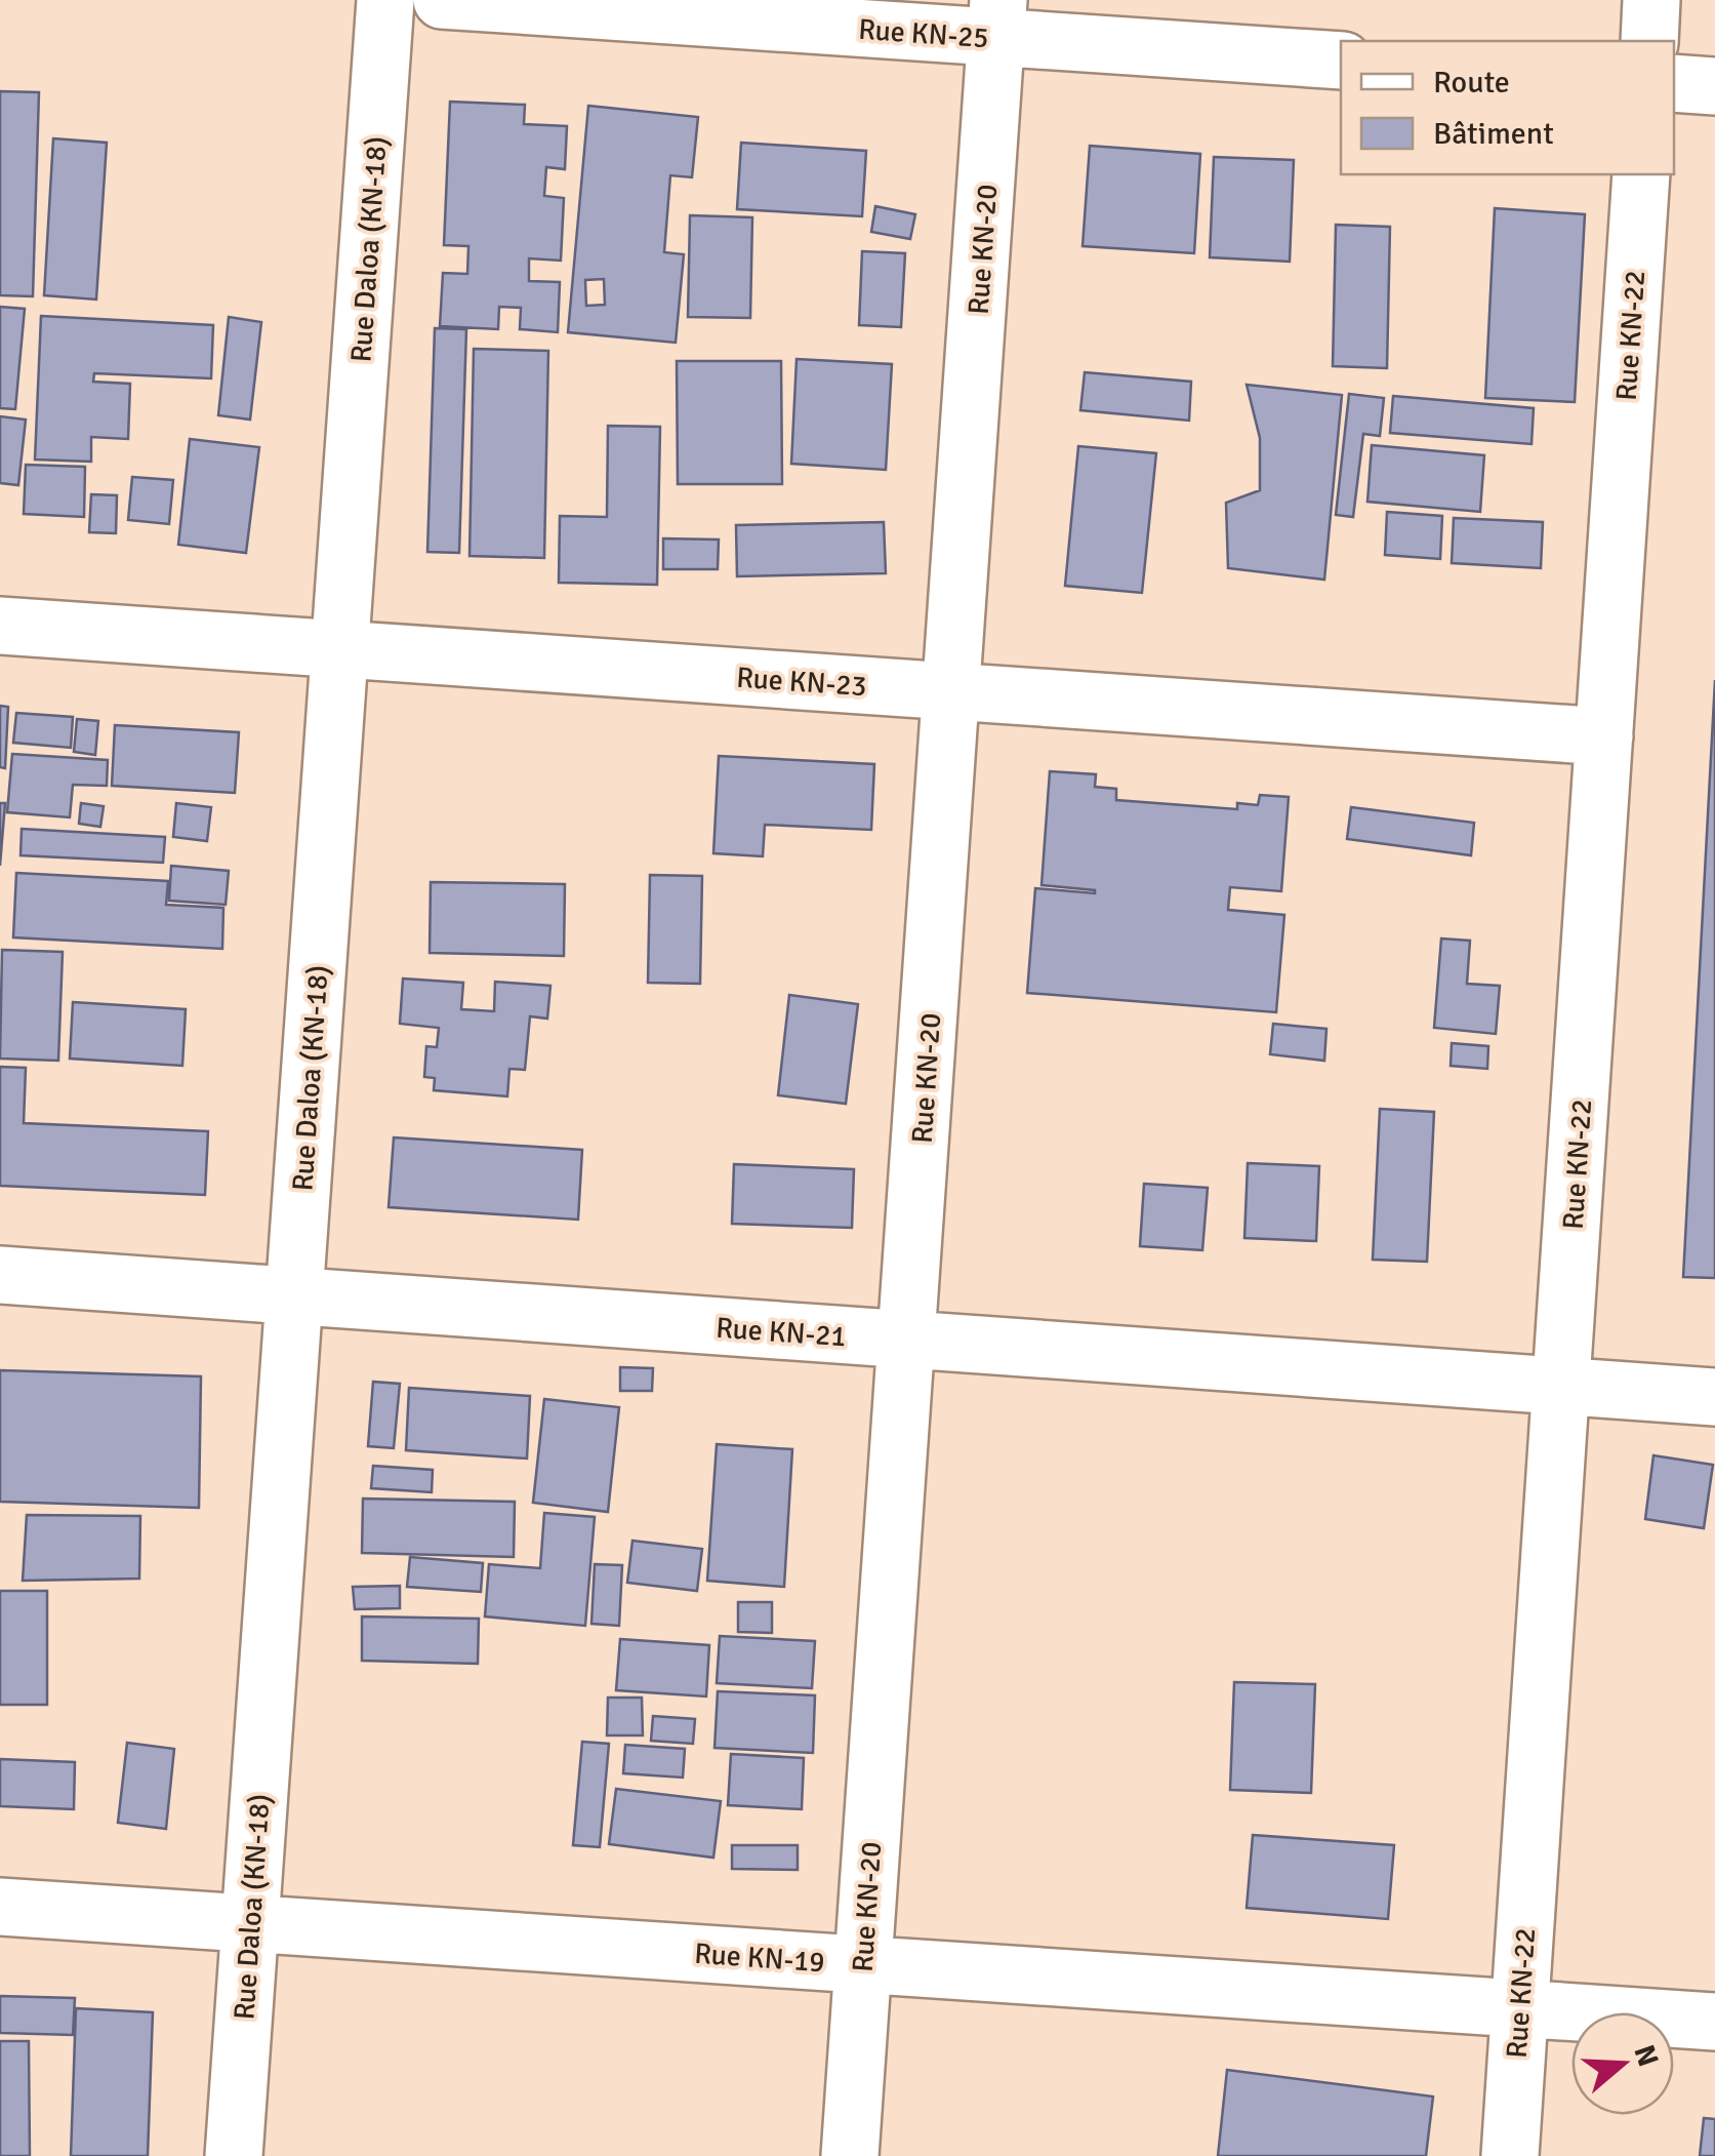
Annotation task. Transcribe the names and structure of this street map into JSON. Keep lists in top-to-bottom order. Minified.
{"streets":{"street":["Rue KN-25","Rue Daloa (KN-18)","Rue KN-20","Rue KN-22","Rue KN-23","Rue KN-21","Rue KN-19"]},"crossings":[["Rue KN-25","Rue KN-20"],["Rue Daloa (KN-18)","Rue KN-23"],["Rue Daloa (KN-18)","Rue KN-21"],["Rue Daloa (KN-18)","Rue KN-19"],["Rue KN-20","Rue KN-23"],["Rue KN-20","Rue KN-21"],["Rue KN-20","Rue KN-19"],["Rue KN-22","Rue KN-23"],["Rue KN-22","Rue KN-21"],["Rue KN-22","Rue KN-19"]],"legend":["Route","Bâtiment"],"north":"right"}
